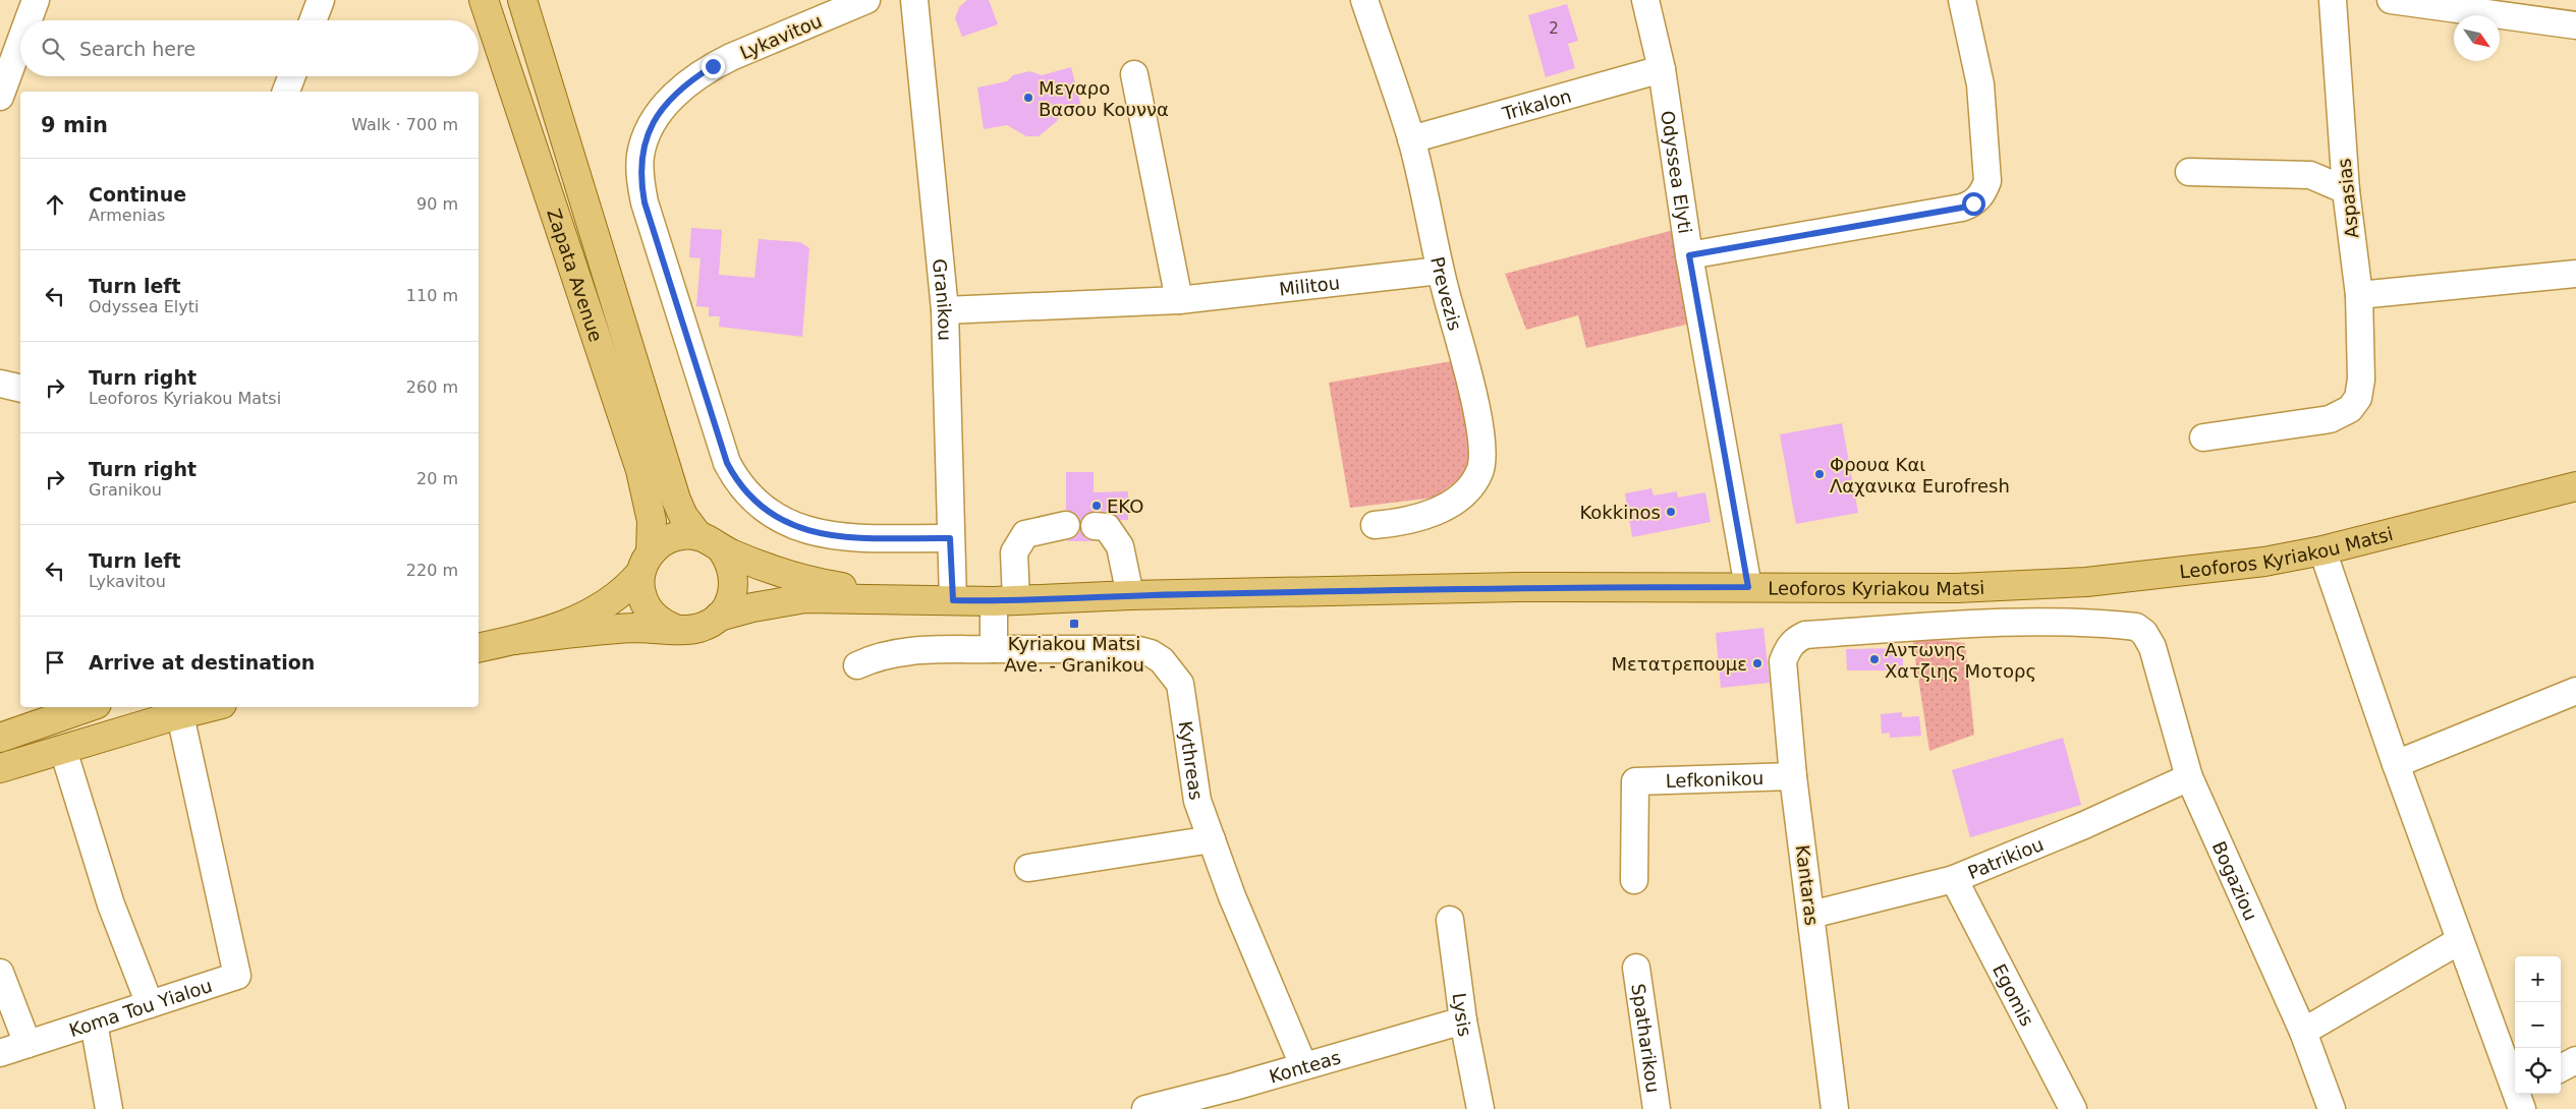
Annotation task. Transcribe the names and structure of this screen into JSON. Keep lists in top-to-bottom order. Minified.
{"streets":{"main road":["Zapata Avenue","Leoforos Kyriakou Matsi"],"street":["Lykavitou","Trikalon","Odyssea Elyti","Aspasias","Militou","Prevezis","Granikou","Kythreas","Lefkonikou","Patrikiou","Bogaziou","Kantaras","Egomis","Koma Tou Yialou","Lysis","Spatharikou","Konteas"]},"crossings":[["Lykavitou","Granikou"],["Trikalon","Odyssea Elyti"],["Trikalon","Prevezis"],["Odyssea Elyti","Leoforos Kyriakou Matsi"],["Zapata Avenue","Leoforos Kyriakou Matsi"],["Militou","Prevezis"],["Militou","Granikou"],["Granikou","Leoforos Kyriakou Matsi"],["Kythreas","Konteas"],["Lefkonikou","Kantaras"],["Patrikiou","Bogaziou"],["Patrikiou","Kantaras"],["Patrikiou","Egomis"],["Bogaziou","Kantaras"],["Lysis","Konteas"]],"places":{"other":["Μεγαρο Βασου Κουννα","Φρουα Και Λαχανικα Eurofresh","EKO","Kokkinos","Αντωνης Χατζιης Μοτορς","Μετατρεπουμε"],"transit":["Kyriakou Matsi Ave. - Granikou"]},"house_numbers":["2"],"north":"bottom right","page":{"search":"Search here","heading":["9 min","Walk · 700 m"],"list":[["Continue","Armenias","90 m"],["Turn left","Odyssea Elyti","110 m"],["Turn right","Leoforos Kyriakou Matsi","260 m"],["Turn right","Granikou","20 m"],["Turn left","Lykavitou","220 m"],"Arrive at destination"],"map_buttons":["+","−"]}}
